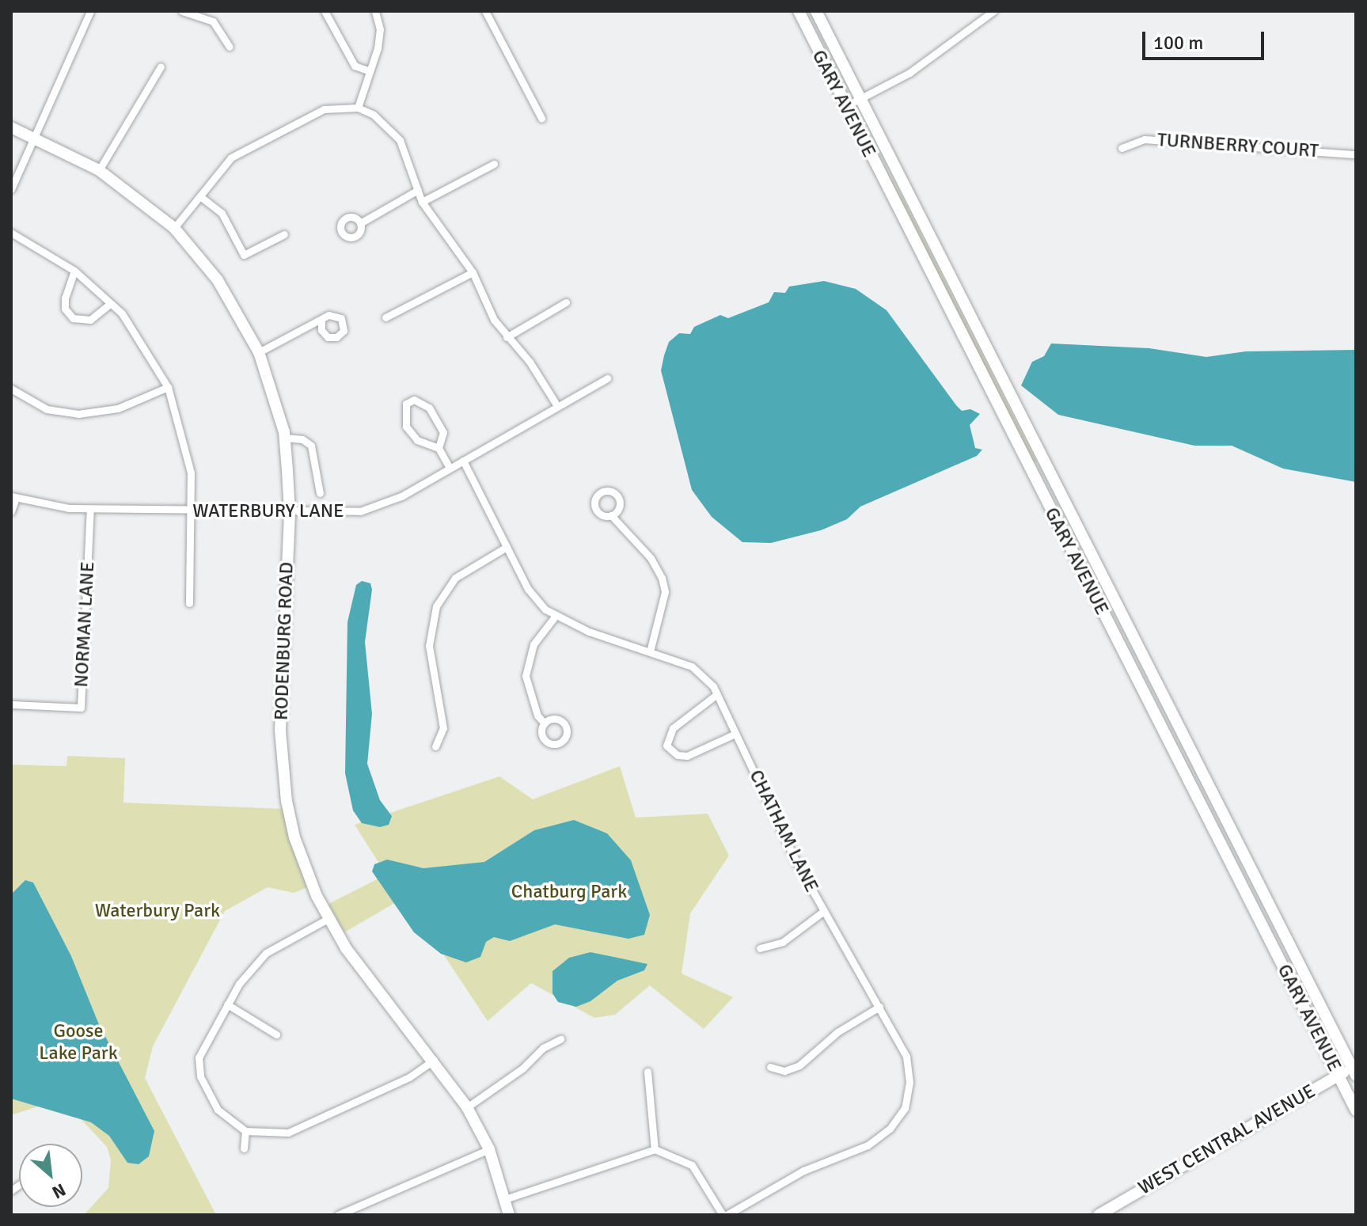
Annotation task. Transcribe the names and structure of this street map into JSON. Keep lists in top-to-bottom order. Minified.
{"streets":{"main road":["GARY AVENUE","RODENBURG ROAD","WEST CENTRAL AVENUE"],"street":["TURNBERRY COURT","WATERBURY LANE","NORMAN LANE","CHATHAM LANE"]},"crossings":[["GARY AVENUE","WEST CENTRAL AVENUE"],["WATERBURY LANE","NORMAN LANE"],["WATERBURY LANE","RODENBURG ROAD"],["WATERBURY LANE","CHATHAM LANE"]],"parks":["Chatburg Park","Waterbury Park","Goose Lake Park"],"scale_bar":"100 m","north":"bottom right"}
